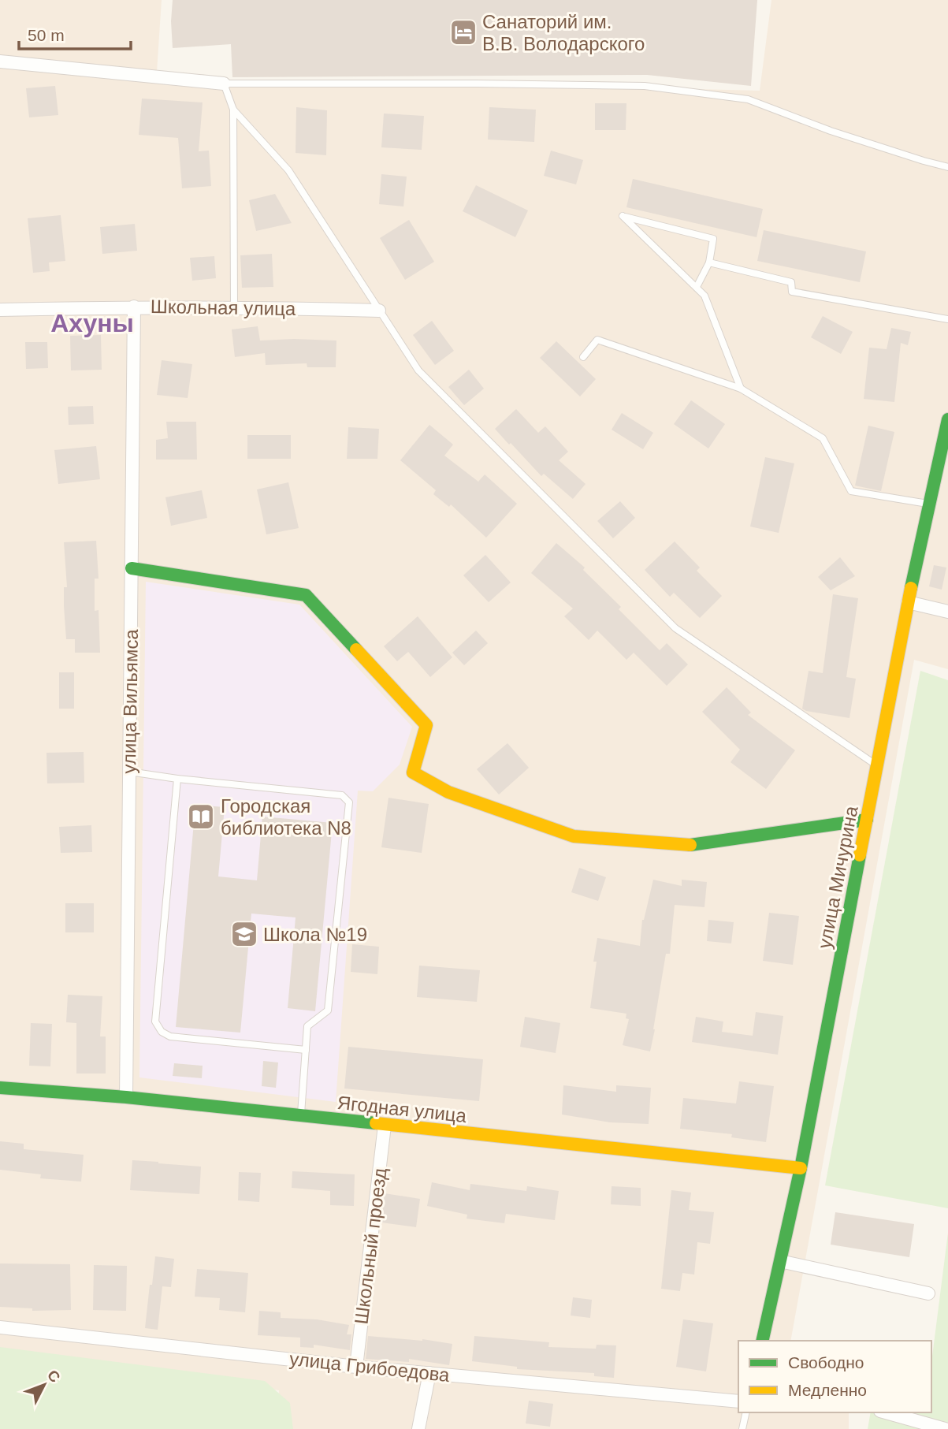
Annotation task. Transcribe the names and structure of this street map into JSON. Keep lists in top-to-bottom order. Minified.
{"streets":{"street":["Школьная улица","улица Вильямса","улица Мичурина","Ягодная улица","Школьный проезд","улица Грибоедова"]},"crossings":[["Школьная улица","улица Вильямса"],["улица Вильямса","Ягодная улица"],["улица Мичурина","Ягодная улица"],["Ягодная улица","Школьный проезд"],["Школьный проезд","улица Грибоедова"]],"districts":["Ахуны"],"places":{"hotel":["Санаторий им. В.В. Володарского"],"library":["Городская библиотека N8"],"school or university":["Школа №19"]},"legend":["Свободно","Медленно"],"scale_bar":"50 m","north":"top right"}
